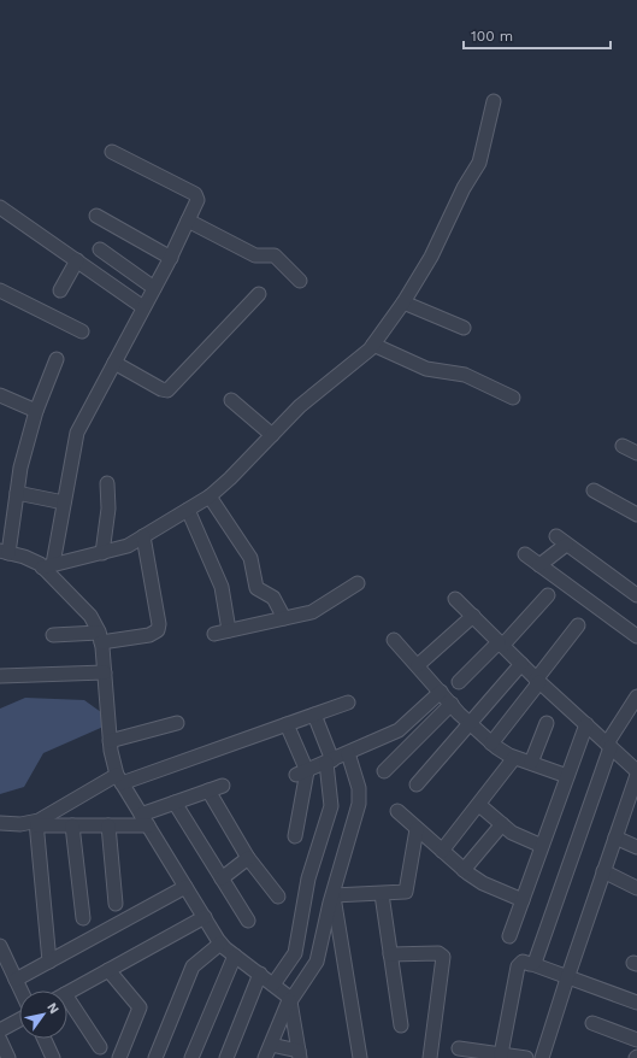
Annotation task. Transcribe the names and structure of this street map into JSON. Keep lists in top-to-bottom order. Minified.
{"scale_bar":"100 m","north":"top right"}
